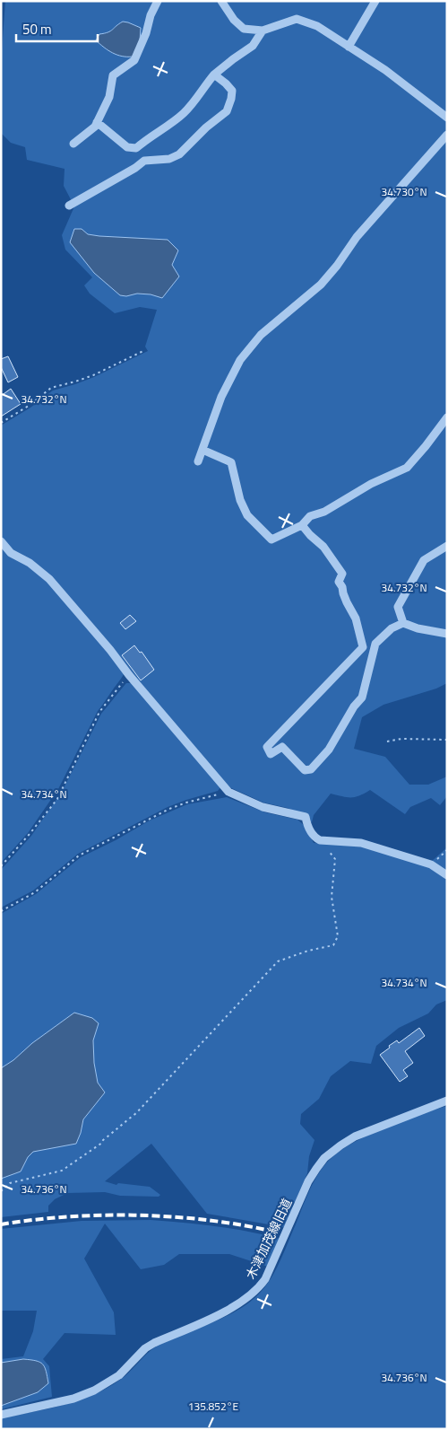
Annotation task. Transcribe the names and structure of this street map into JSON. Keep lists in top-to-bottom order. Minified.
{"streets":{"street":["木津加茂線旧道"]},"scale_bar":"50 m","coordinates":["34.730°N","34.732°N","34.734°N","34.736°N","135.852°E"]}
